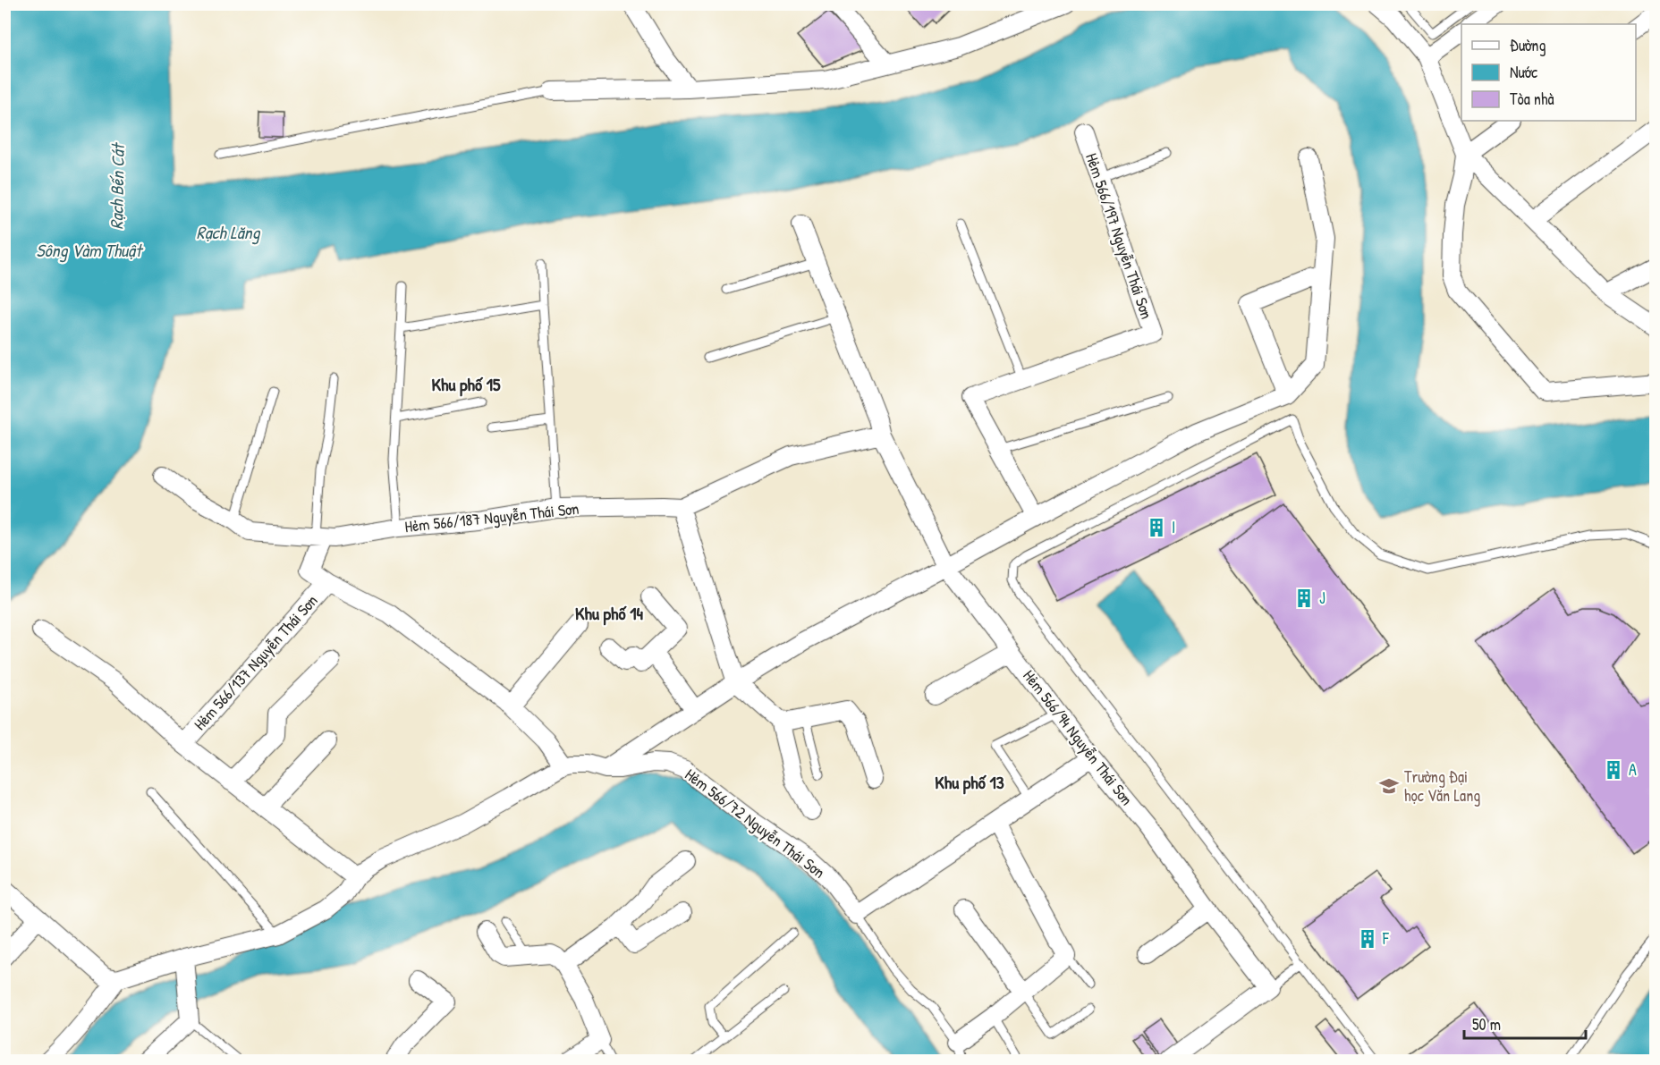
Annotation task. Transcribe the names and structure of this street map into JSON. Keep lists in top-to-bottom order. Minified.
{"streets":{"street":["Hẻm 566/197 Nguyễn Thái Sơn","Hẻm 566/187 Nguyễn Thái Sơn","Hẻm 566/137 Nguyễn Thái Sơn","Hẻm 566/94 Nguyễn Thái Sơn","Hẻm 566/72 Nguyễn Thái Sơn"]},"crossings":[["Hẻm 566/187 Nguyễn Thái Sơn","Hẻm 566/137 Nguyễn Thái Sơn"],["Hẻm 566/137 Nguyễn Thái Sơn","Hẻm 566/72 Nguyễn Thái Sơn"]],"districts":["Khu phố 15","Khu phố 14","Khu phố 13"],"water":["Rạch Bến Cát","Rạch Lăng","Sông Vàm Thuật"],"places":{"building":["I","J","A","F"],"school or university":["Trường Đại học Văn Lang"]},"legend":["Đường","Nước","Tòa nhà"],"scale_bar":"50 m"}
